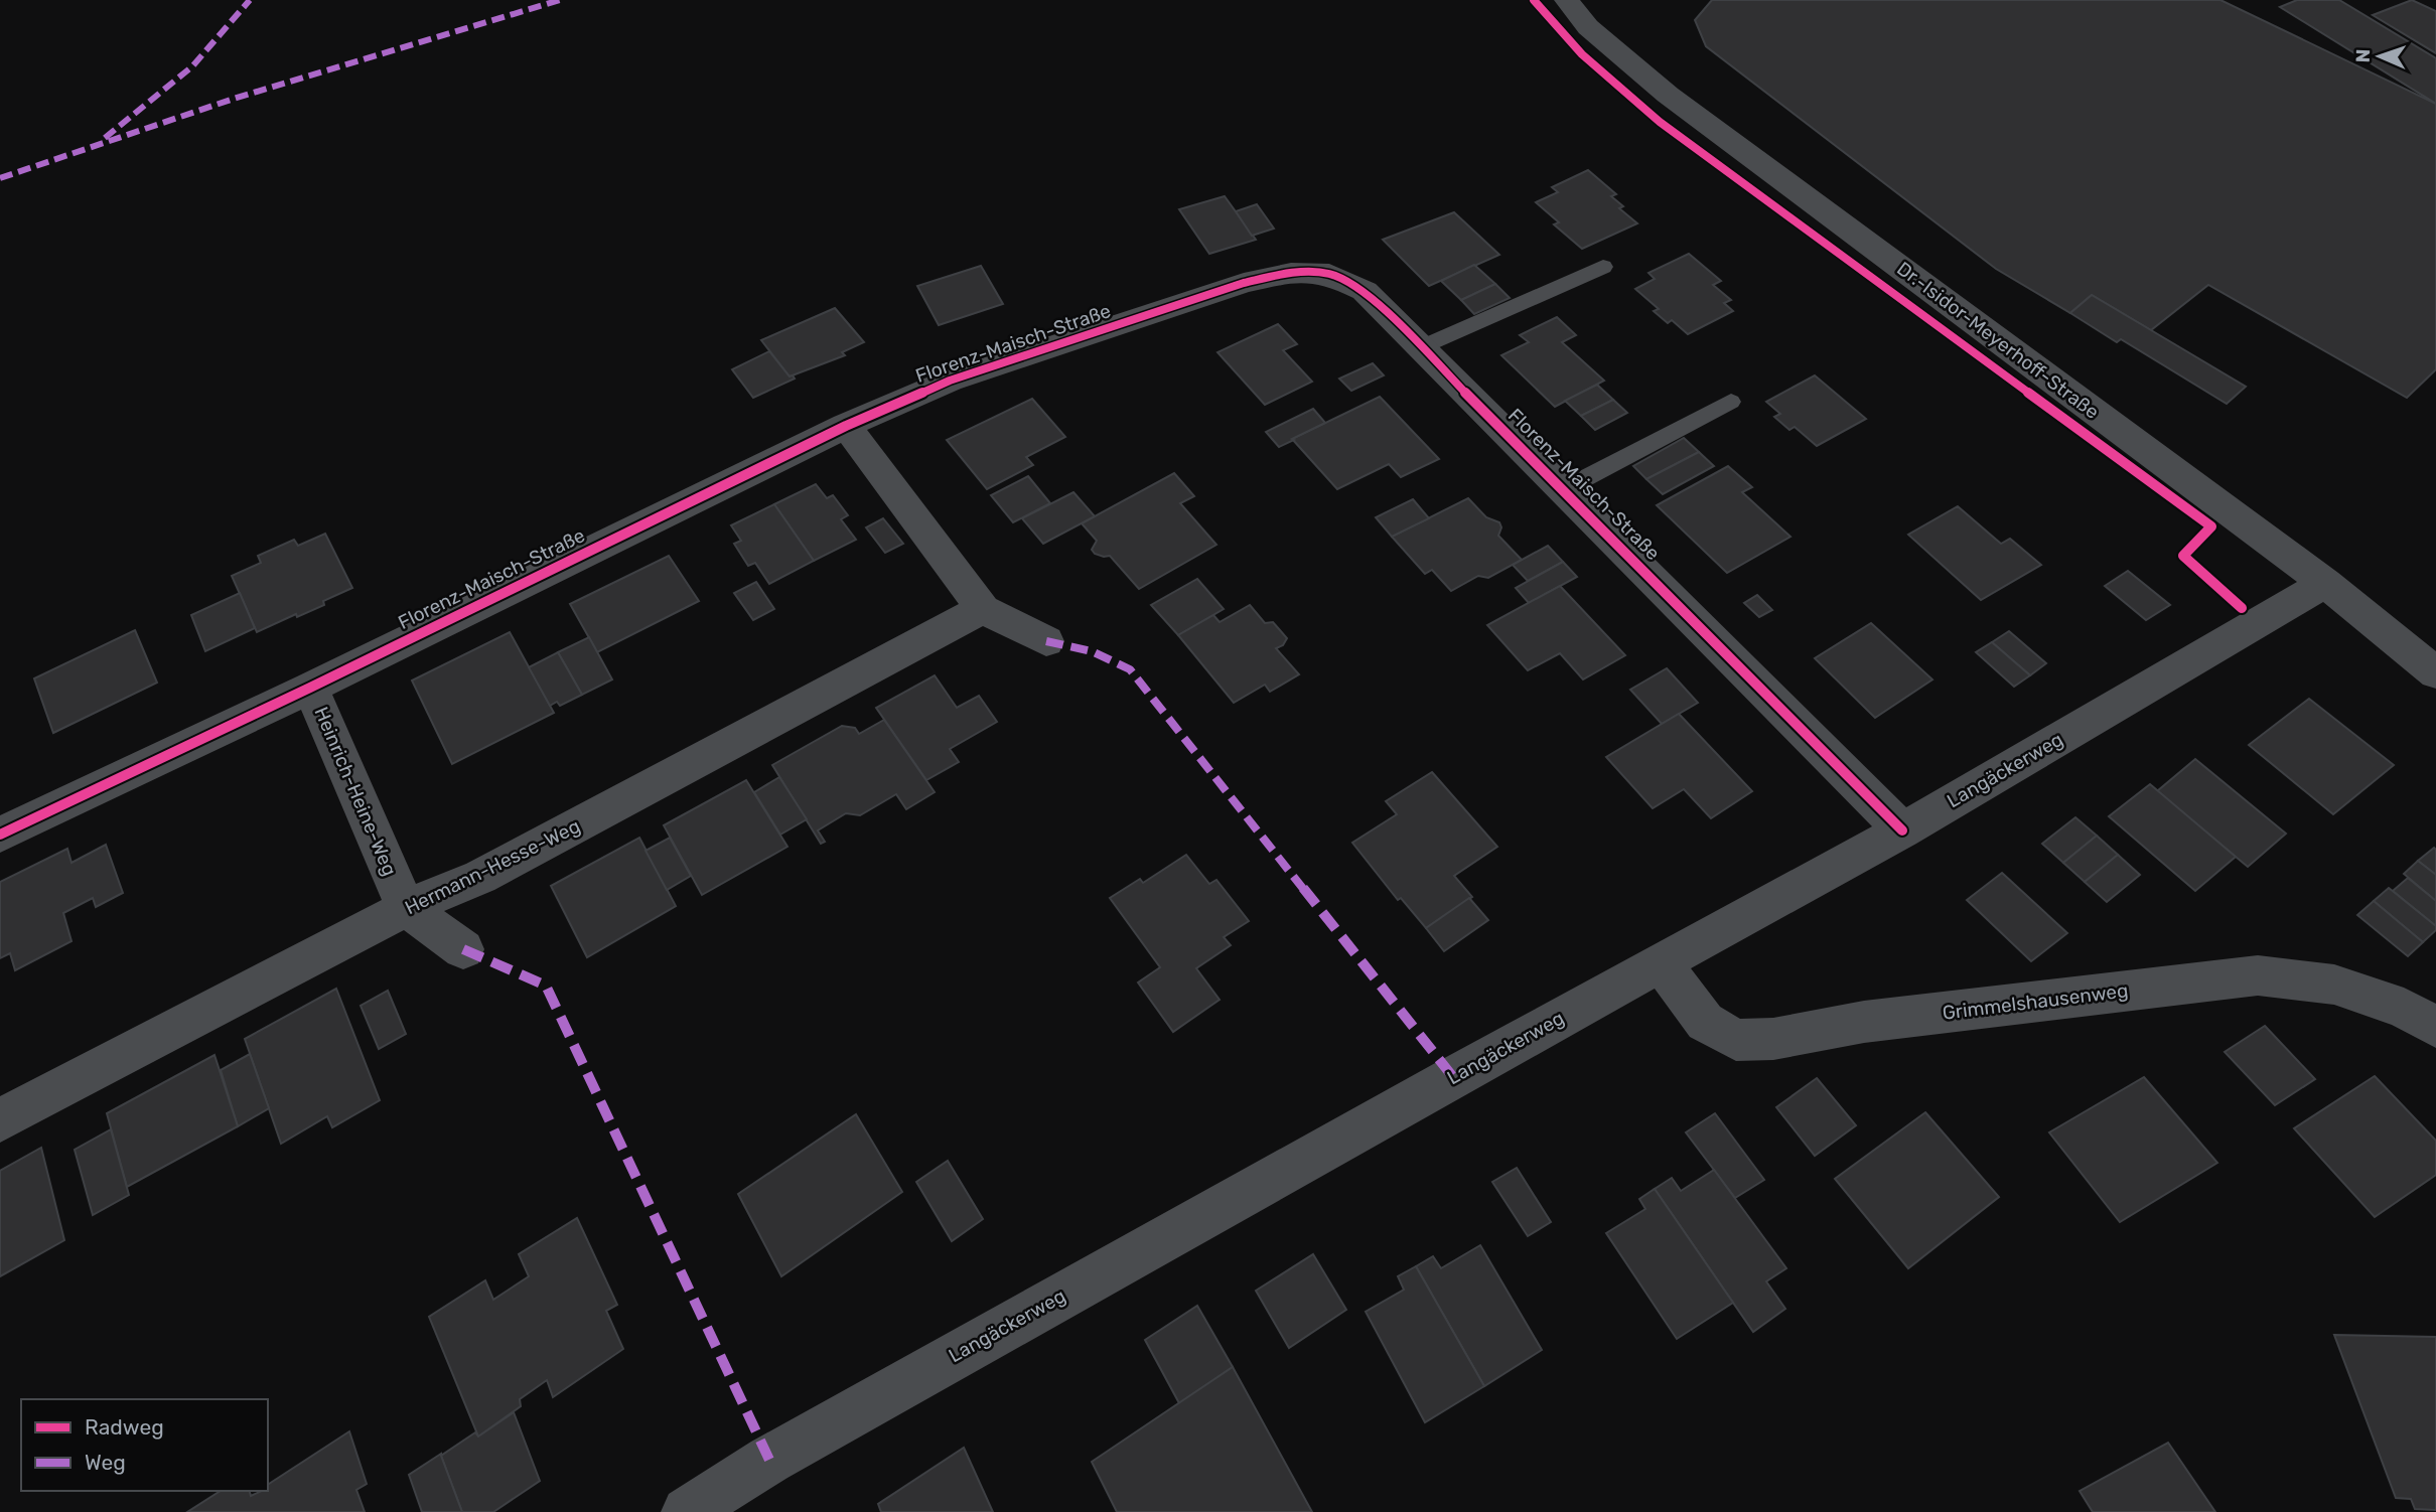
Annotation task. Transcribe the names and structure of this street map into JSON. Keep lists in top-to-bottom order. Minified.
{"streets":{"street":["Dr.-Isidor-Meyerhoff-Straße","Florenz-Maisch-Straße","Langäckerweg","Heinrich-Heine-Weg","Hermann-Hesse-Weg","Grimmelshausenweg"]},"crossings":[["Dr.-Isidor-Meyerhoff-Straße","Langäckerweg"],["Florenz-Maisch-Straße","Langäckerweg"],["Florenz-Maisch-Straße","Heinrich-Heine-Weg"],["Langäckerweg","Grimmelshausenweg"],["Heinrich-Heine-Weg","Hermann-Hesse-Weg"]],"legend":["Radweg","Weg"],"north":"left"}
